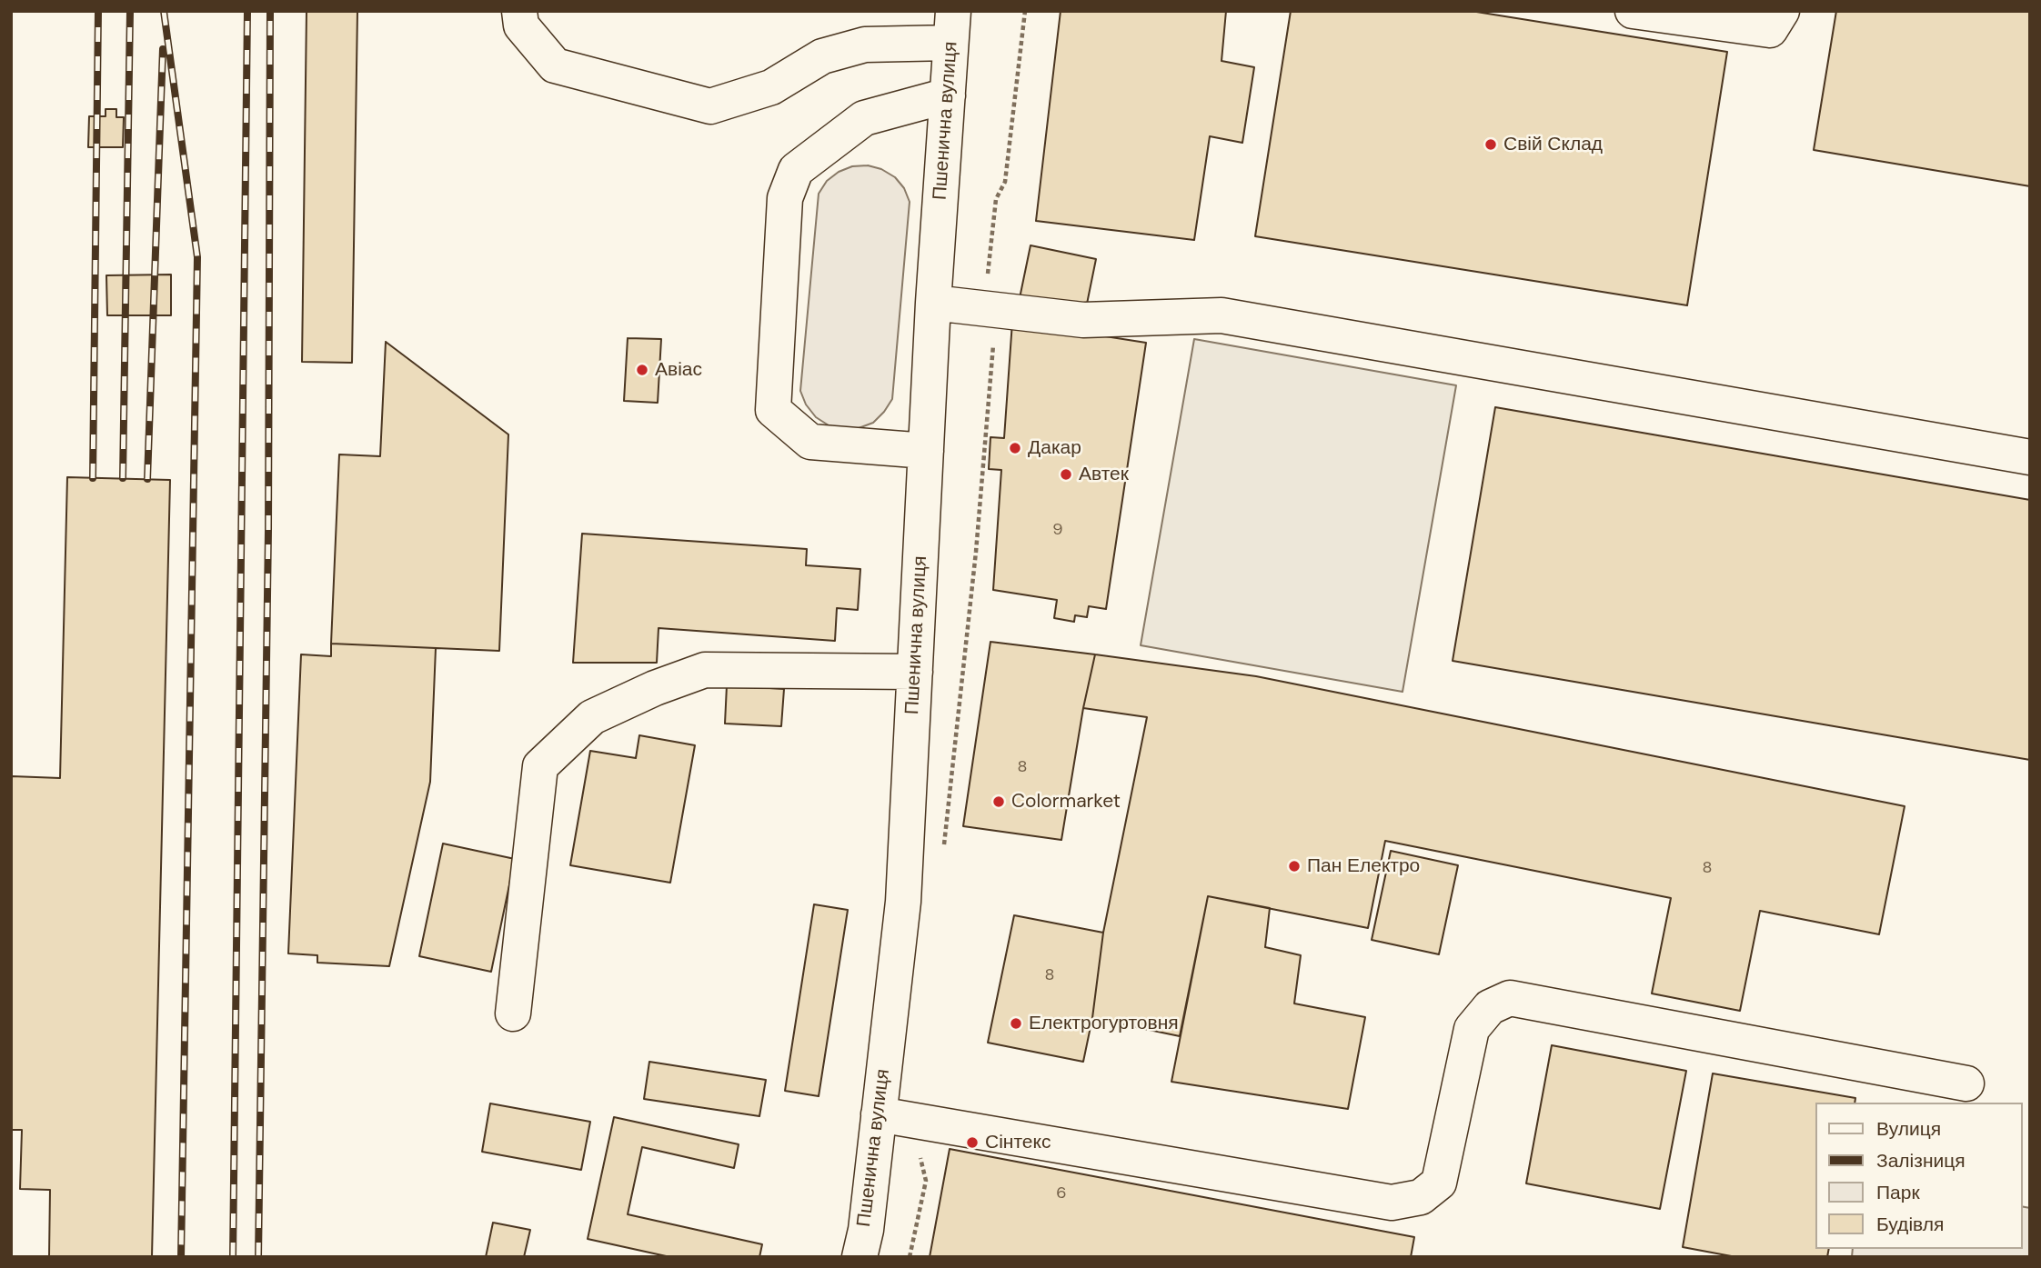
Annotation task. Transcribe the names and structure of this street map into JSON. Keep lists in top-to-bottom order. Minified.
{"streets":{"street":["Пшенична вулиця"]},"places":["Свій Склад","Авіас","Дакар","Автек","Colormarket","Пан Електро","Електрогуртовня","Сінтекс"],"house_numbers":["9","8","8","8","6"],"legend":["Вулиця","Залізниця","Парк","Будівля"]}
